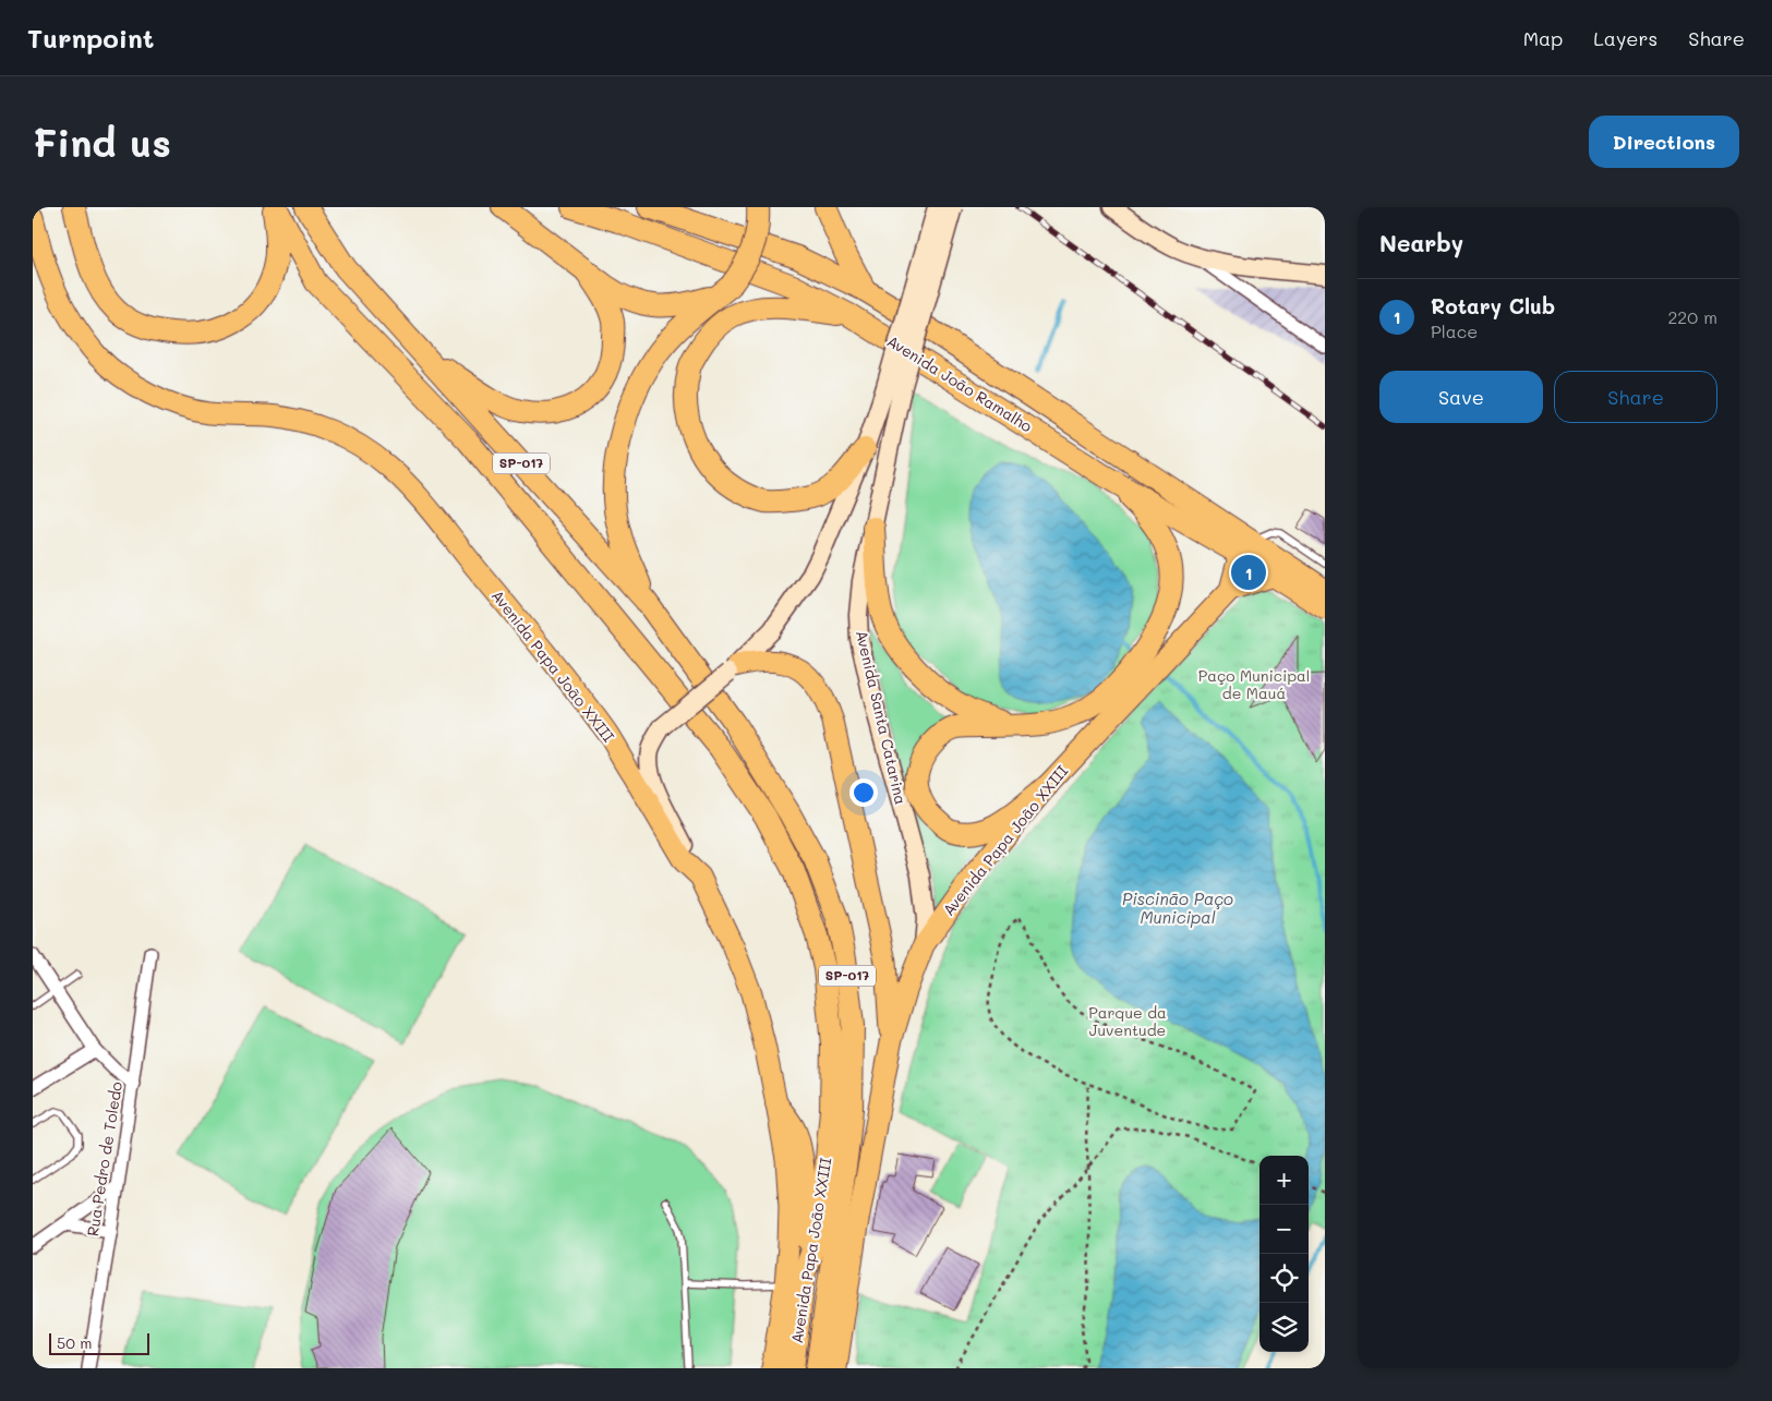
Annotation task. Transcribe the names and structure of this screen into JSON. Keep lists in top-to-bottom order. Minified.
{"streets":{"highway":["Avenida João Ramalho","SP-017","Avenida Papa João XXIII"],"main road":["Avenida Santa Catarina"],"street":["Rua Pedro de Toledo"]},"crossings":[["Avenida João Ramalho","Avenida Papa João XXIII"],["Avenida Papa João XXIII","Avenida Santa Catarina"]],"water":["Piscinão Paço Municipal"],"parks":["Paço Municipal de Mauá","Parque da Juventude"],"scale_bar":"50 m","page":{"header":"Turnpoint","nav":["Map","Layers","Share"],"buttons":["Directions",["Save","Share"]],"title":"Find us","heading":"Nearby","list":[{"mark":"1","name":"Rotary Club","note":"Place","value":"220 m"}],"pins":"1","map_buttons":["+","−"],"scale":"50 m"}}
